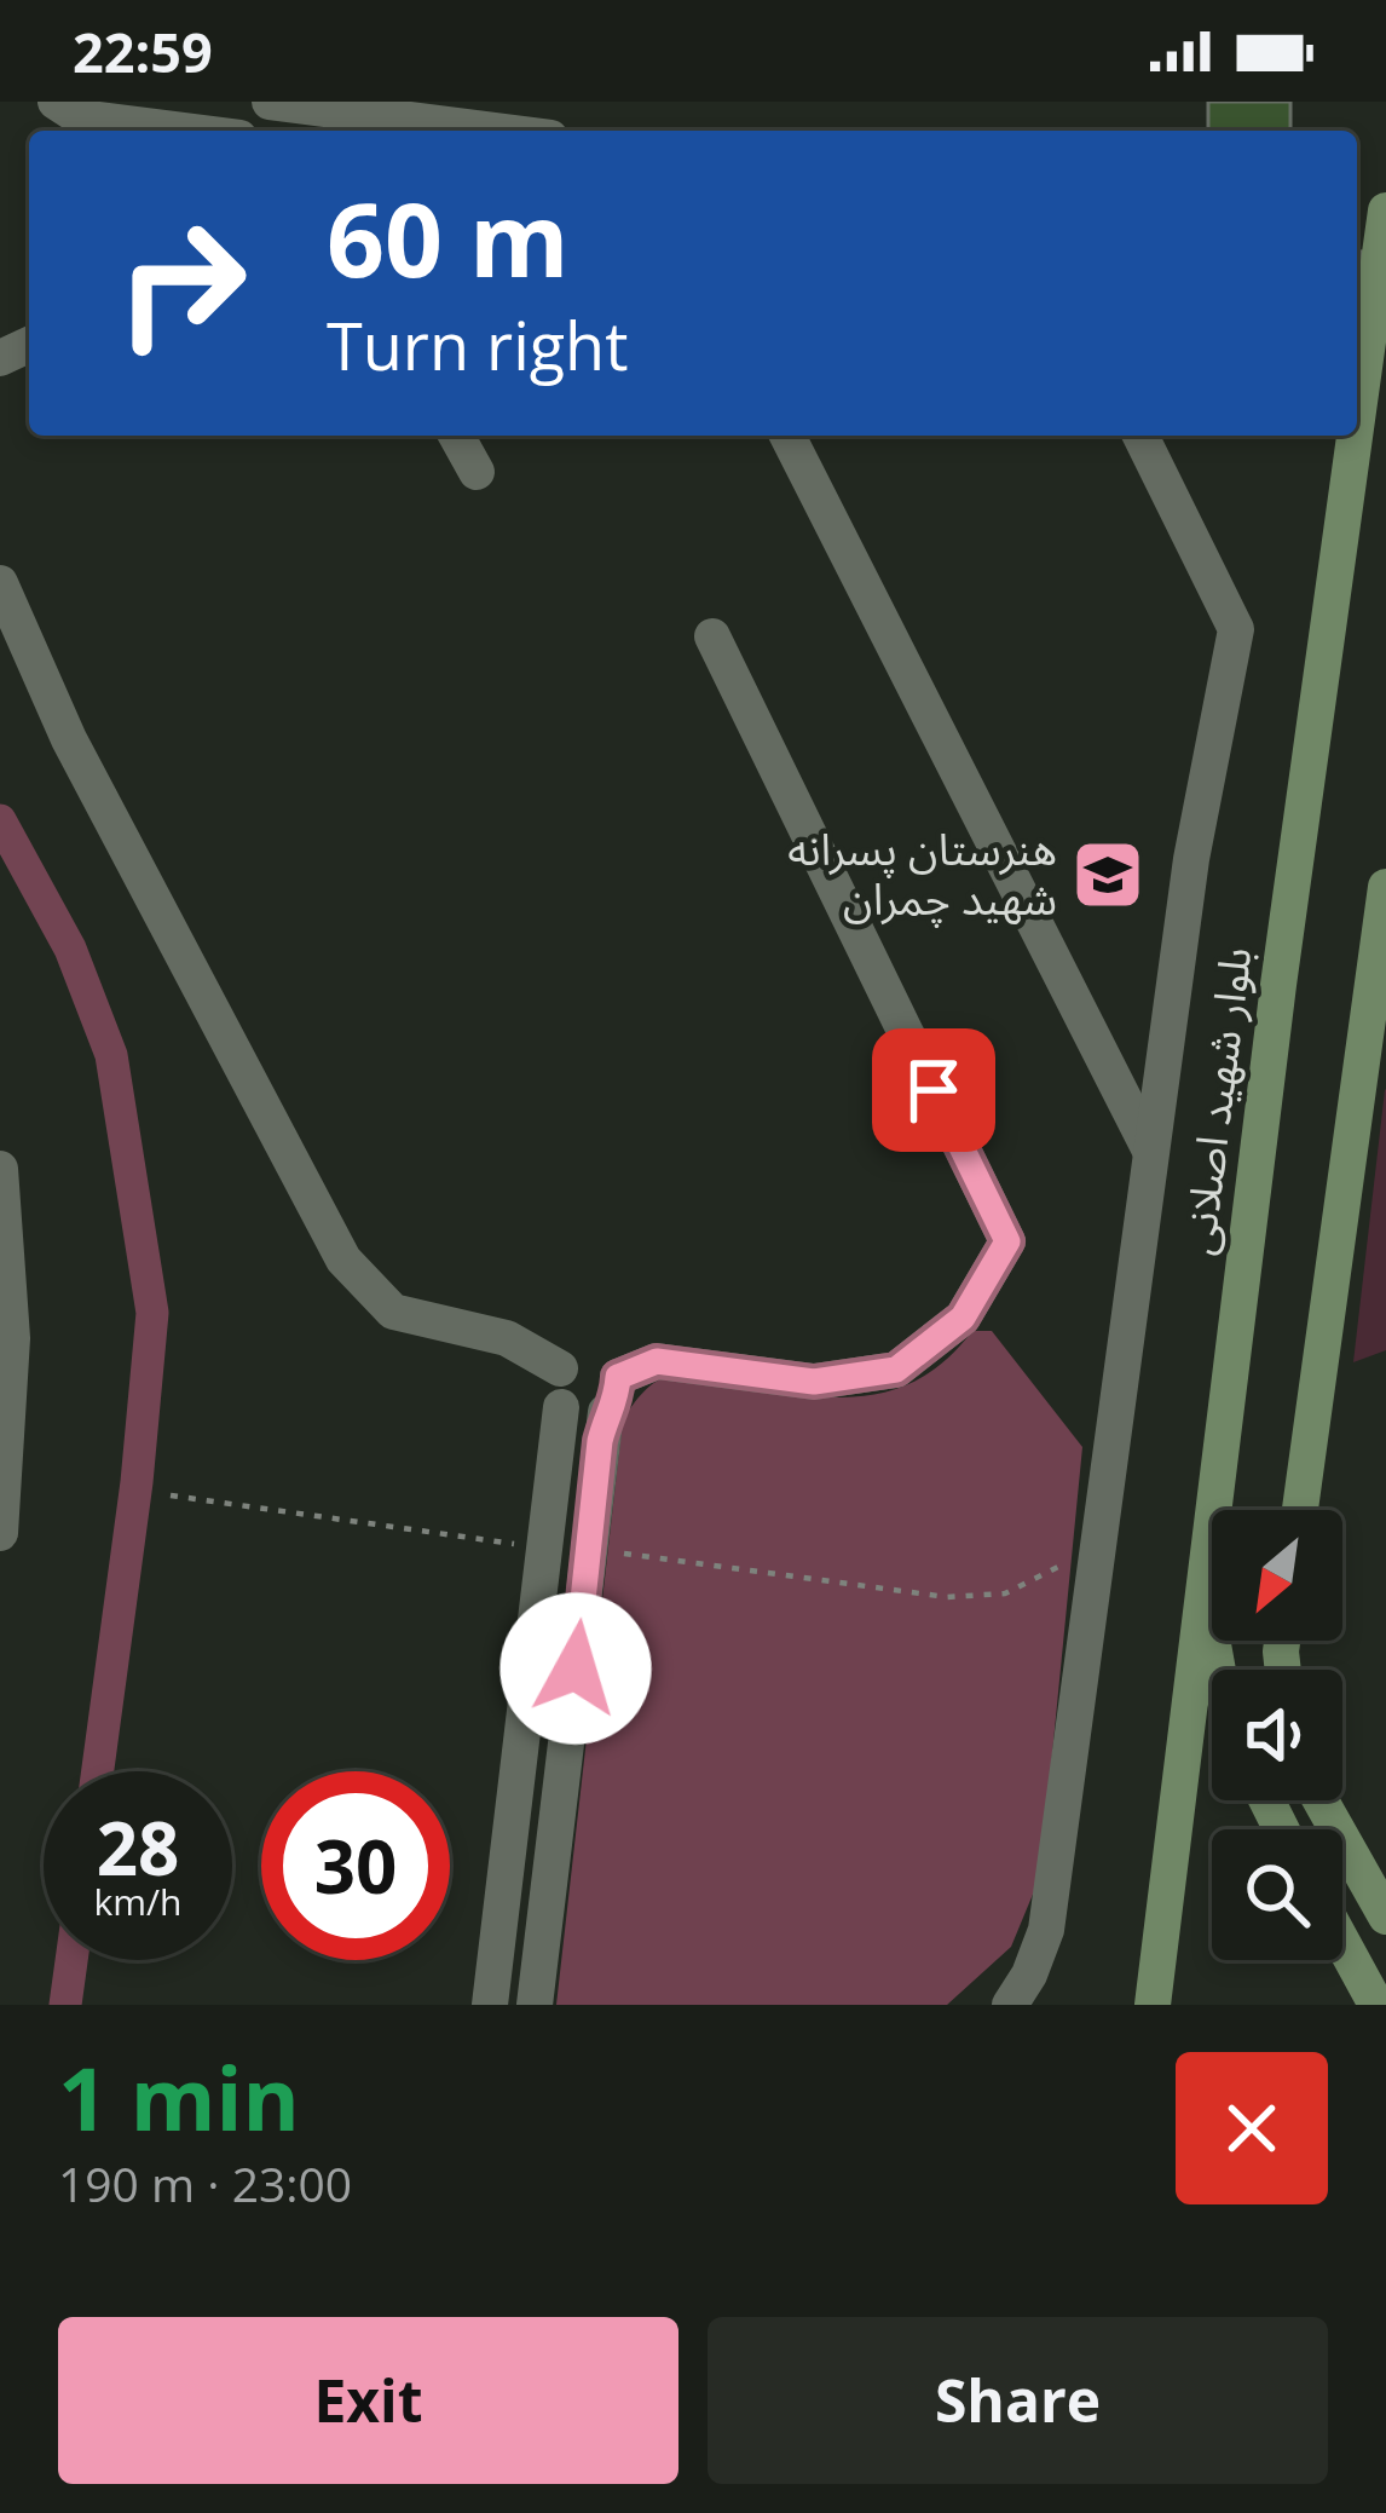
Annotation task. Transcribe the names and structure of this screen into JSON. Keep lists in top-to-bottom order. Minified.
{"streets":{"main road":["بلوار شهید اصلانی"]},"places":{"school or university":["هنرستان پسرانه شهید چمران"]},"north":"bottom left","page":{"status":"22:59","turn":["60 m","Turn right"],"speed":"28 km/h","limit":"30","heading":["1 min","190 m · 23:00"],"buttons":["Exit","Share"]}}
